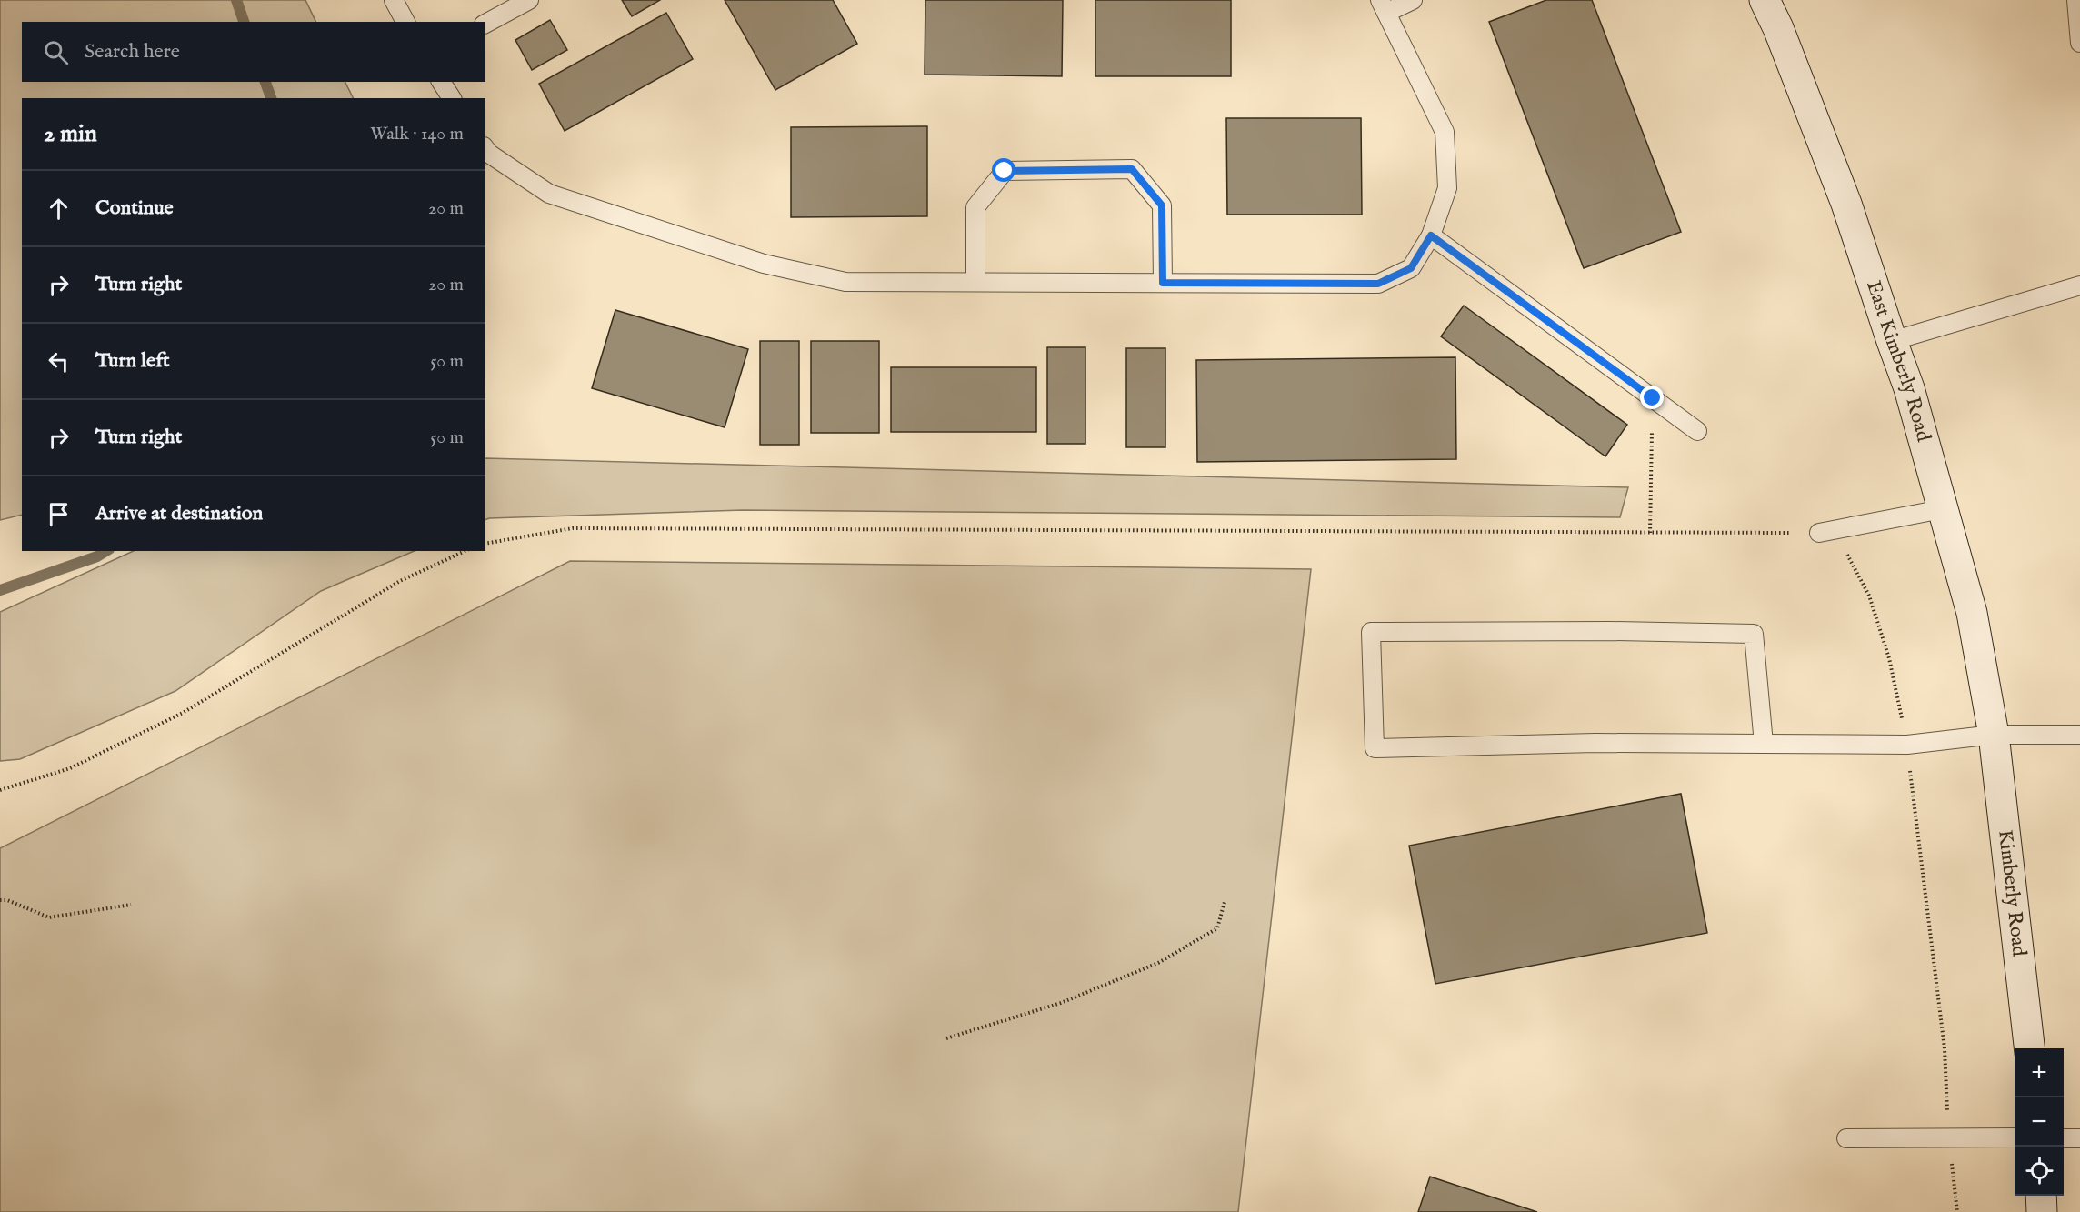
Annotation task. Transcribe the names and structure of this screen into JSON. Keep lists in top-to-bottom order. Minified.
{"streets":{"main road":["East Kimberly Road","Kimberly Road"]},"crossings":[["East Kimberly Road","Kimberly Road"]],"page":{"search":"Search here","heading":["2 min","Walk · 140 m"],"list":[["Continue","20 m"],["Turn right","20 m"],["Turn left","50 m"],["Turn right","50 m"],"Arrive at destination"],"map_buttons":["+","−"]}}
